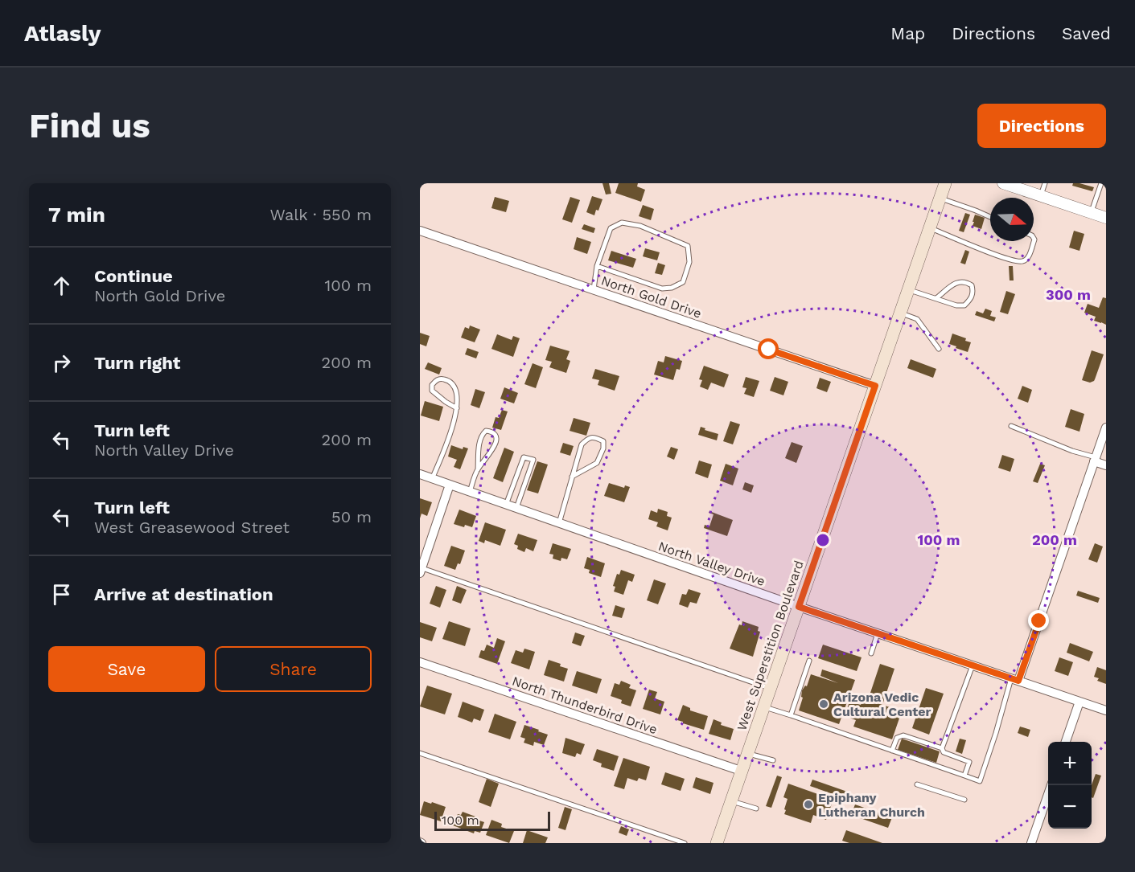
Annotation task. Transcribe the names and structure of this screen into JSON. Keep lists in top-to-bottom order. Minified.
{"streets":{"main road":["West Superstition Boulevard"],"street":["North Gold Drive","North Valley Drive","North Thunderbird Drive"]},"crossings":[["North Gold Drive","West Superstition Boulevard"],["North Valley Drive","West Superstition Boulevard"],["West Superstition Boulevard","North Thunderbird Drive"]],"places":["Arizona Vedic Cultural Center","Epiphany Lutheran Church"],"scale_bar":"100 m","north":"right","page":{"header":"Atlasly","nav":["Map","Directions","Saved"],"buttons":["Directions",["Save","Share"]],"title":"Find us","heading":["7 min","Walk · 550 m"],"list":[["Continue","North Gold Drive","100 m"],["Turn right","200 m"],["Turn left","North Valley Drive","200 m"],["Turn left","West Greasewood Street","50 m"],"Arrive at destination"],"map_buttons":["+","−"],"scale":"100 m"},"rings":["300 m","100 m","200 m"]}
